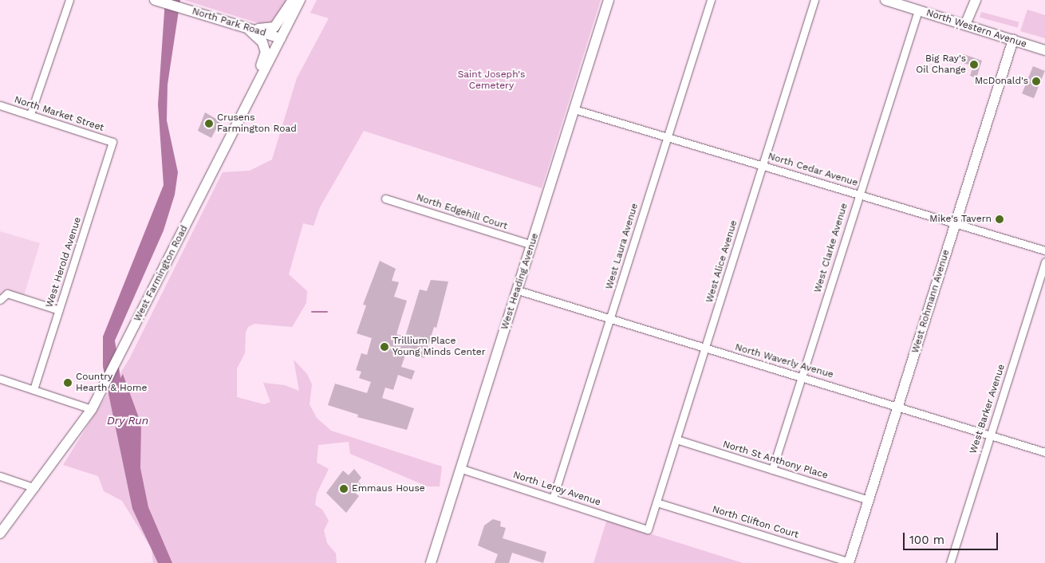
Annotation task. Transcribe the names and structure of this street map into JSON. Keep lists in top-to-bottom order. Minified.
{"streets":{"street":["North Park Road","North Western Avenue","North Market Street","North Cedar Avenue","North Edgehill Court","West Laura Avenue","West Clarke Avenue","West Alice Avenue","West Herold Avenue","West Farmington Road","West Heading Avenue","West Rohmann Avenue","North Waverly Avenue","West Barker Avenue","North St Anthony Place","North Leroy Avenue","North Clifton Court"]},"crossings":[["North Park Road","West Farmington Road"],["North Western Avenue","West Clarke Avenue"],["North Western Avenue","West Rohmann Avenue"],["North Market Street","West Herold Avenue"],["North Cedar Avenue","West Laura Avenue"],["North Cedar Avenue","West Clarke Avenue"],["North Cedar Avenue","West Alice Avenue"],["North Cedar Avenue","West Heading Avenue"],["North Cedar Avenue","West Rohmann Avenue"],["North Edgehill Court","West Heading Avenue"],["West Laura Avenue","North Waverly Avenue"],["West Laura Avenue","North Leroy Avenue"],["West Clarke Avenue","North Waverly Avenue"],["West Clarke Avenue","North St Anthony Place"],["West Alice Avenue","North Waverly Avenue"],["West Alice Avenue","North St Anthony Place"],["West Alice Avenue","North Leroy Avenue"],["West Alice Avenue","North Clifton Court"],["West Heading Avenue","North Waverly Avenue"],["West Heading Avenue","North Leroy Avenue"],["West Rohmann Avenue","North Waverly Avenue"],["West Rohmann Avenue","North St Anthony Place"],["West Rohmann Avenue","North Clifton Court"],["North Waverly Avenue","West Barker Avenue"]],"water":["Dry Run"],"parks":["Saint Joseph's Cemetery"],"places":["Big Ray's Oil Change","McDonald's","Crusens Farmington Road","Mike's Tavern","Trillium Place Young Minds Center","Country Hearth & Home","Emmaus House"],"scale_bar":"100 m"}
